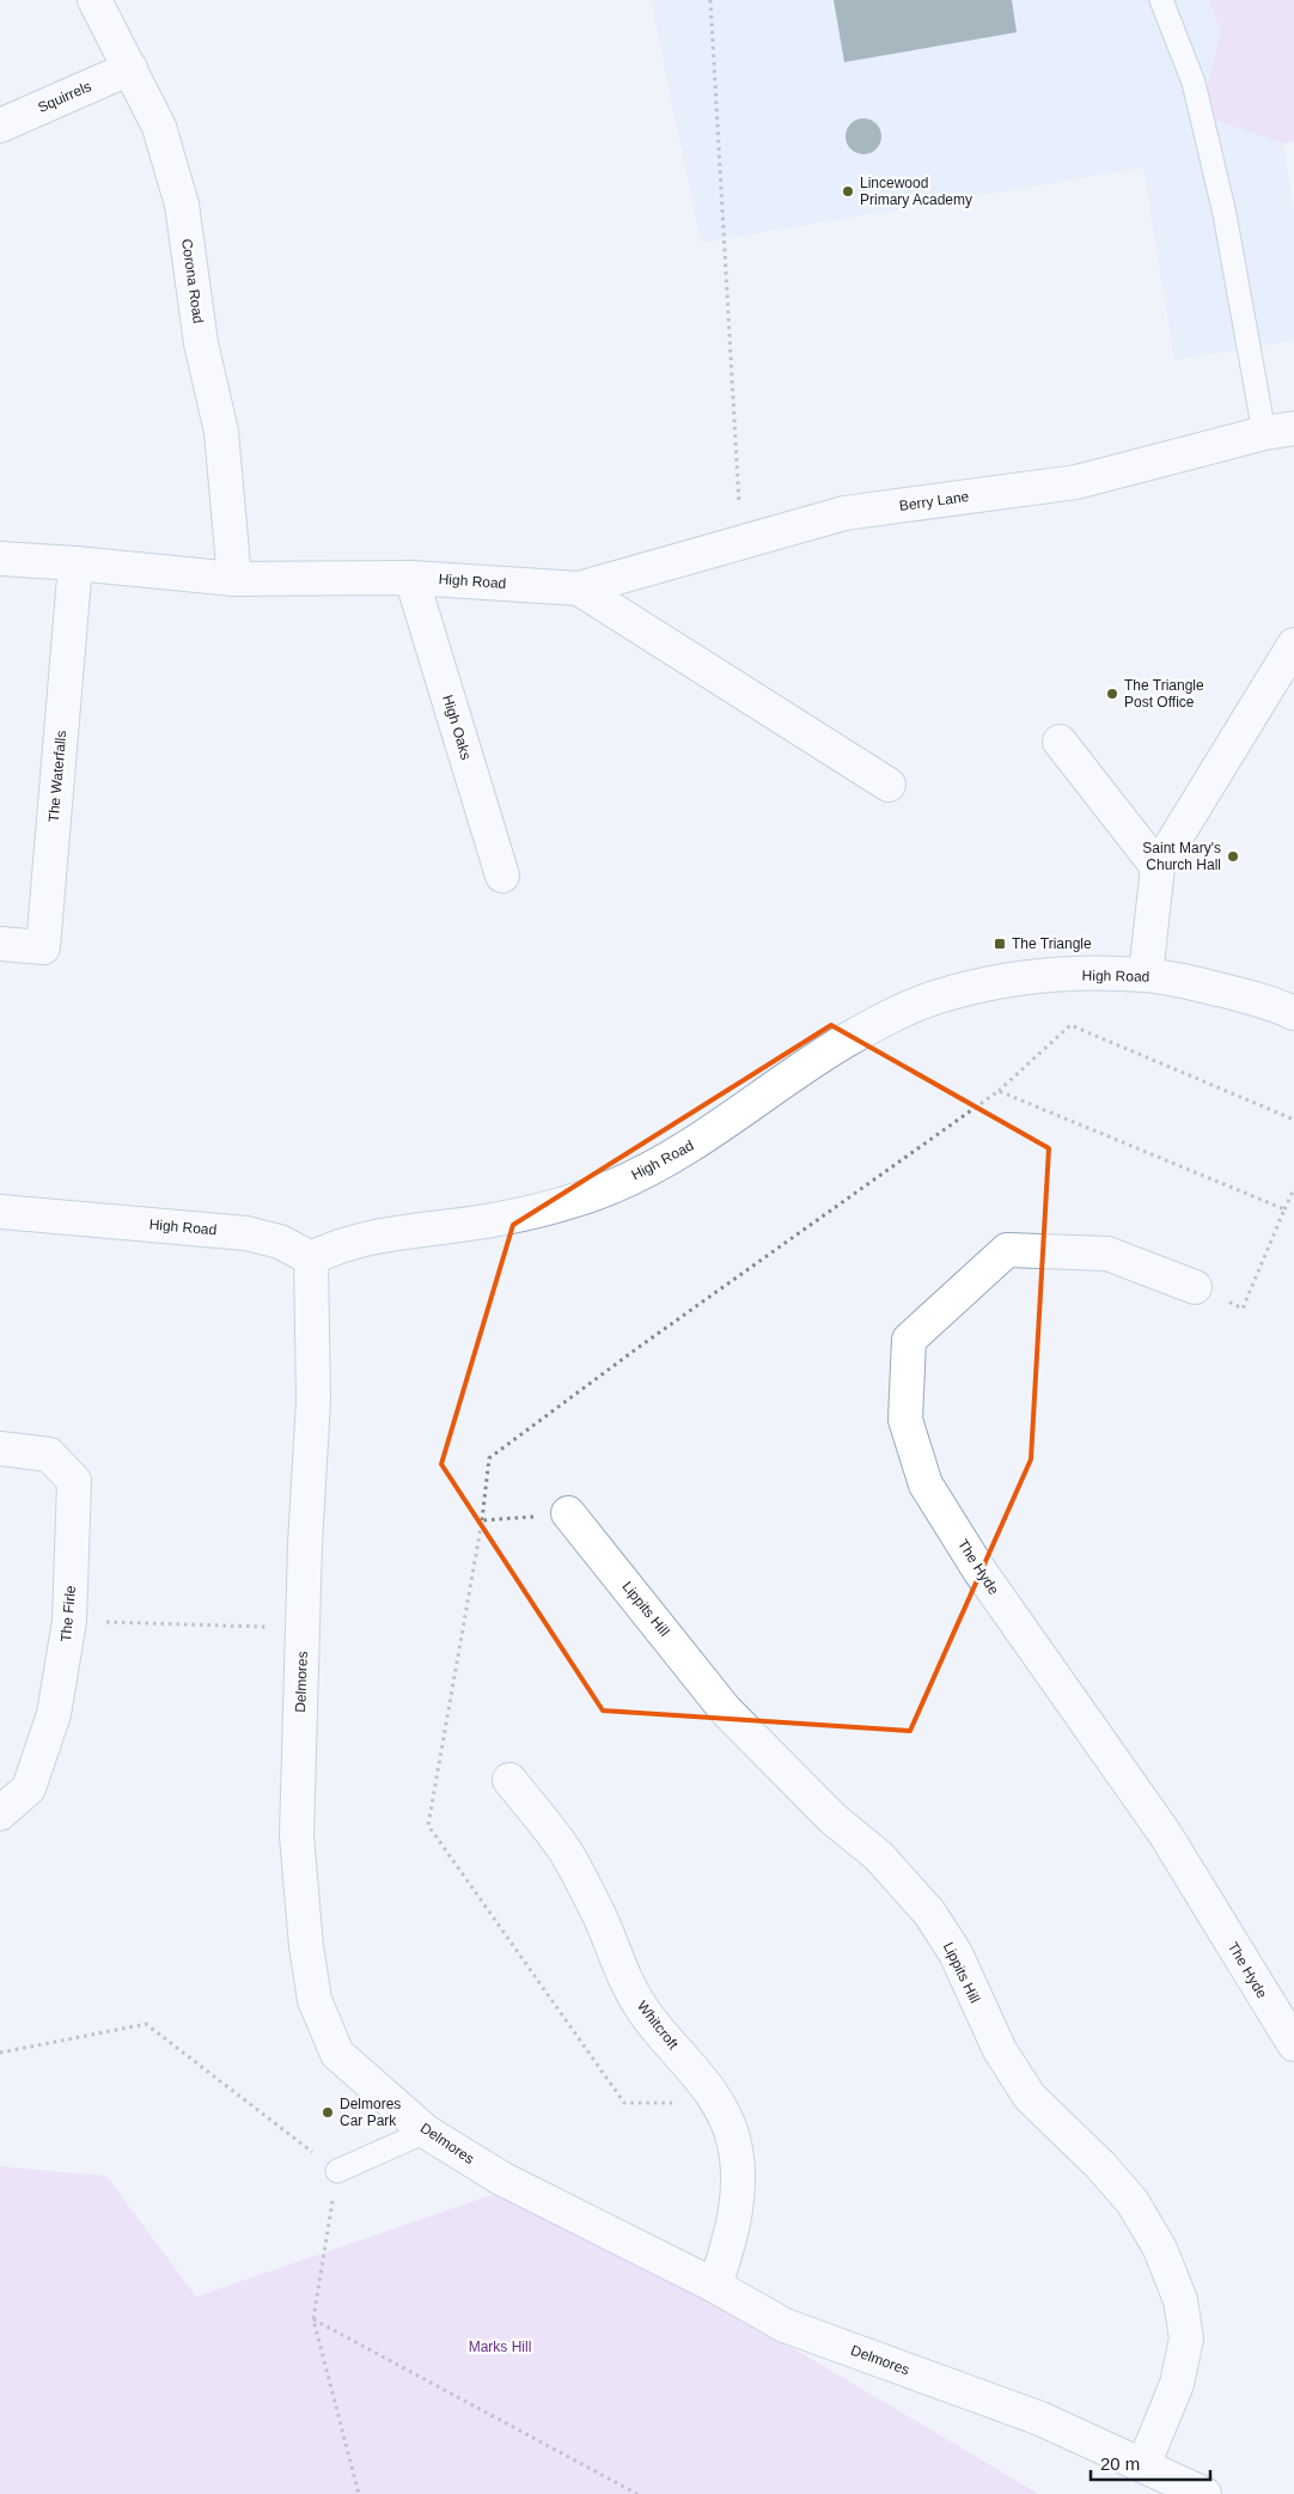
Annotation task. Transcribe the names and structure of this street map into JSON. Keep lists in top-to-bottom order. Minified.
{"streets":{"street":["Squirrels","Corona Road","Berry Lane","High Road","High Oaks","The Waterfalls","The Hyde","Lippits Hill","The Firle","Delmores","Whitcroft"]},"crossings":[["Squirrels","Corona Road"],["Corona Road","High Road"],["Berry Lane","High Road"],["High Road","High Oaks"],["High Road","The Waterfalls"],["High Road","Delmores"],["Lippits Hill","Delmores"],["Delmores","Whitcroft"]],"parks":["Marks Hill"],"places":{"other":["Lincewood Primary Academy","The Triangle Post Office","Saint Mary's Church Hall","Delmores Car Park"],"transit":["The Triangle"]},"scale_bar":"20 m"}
